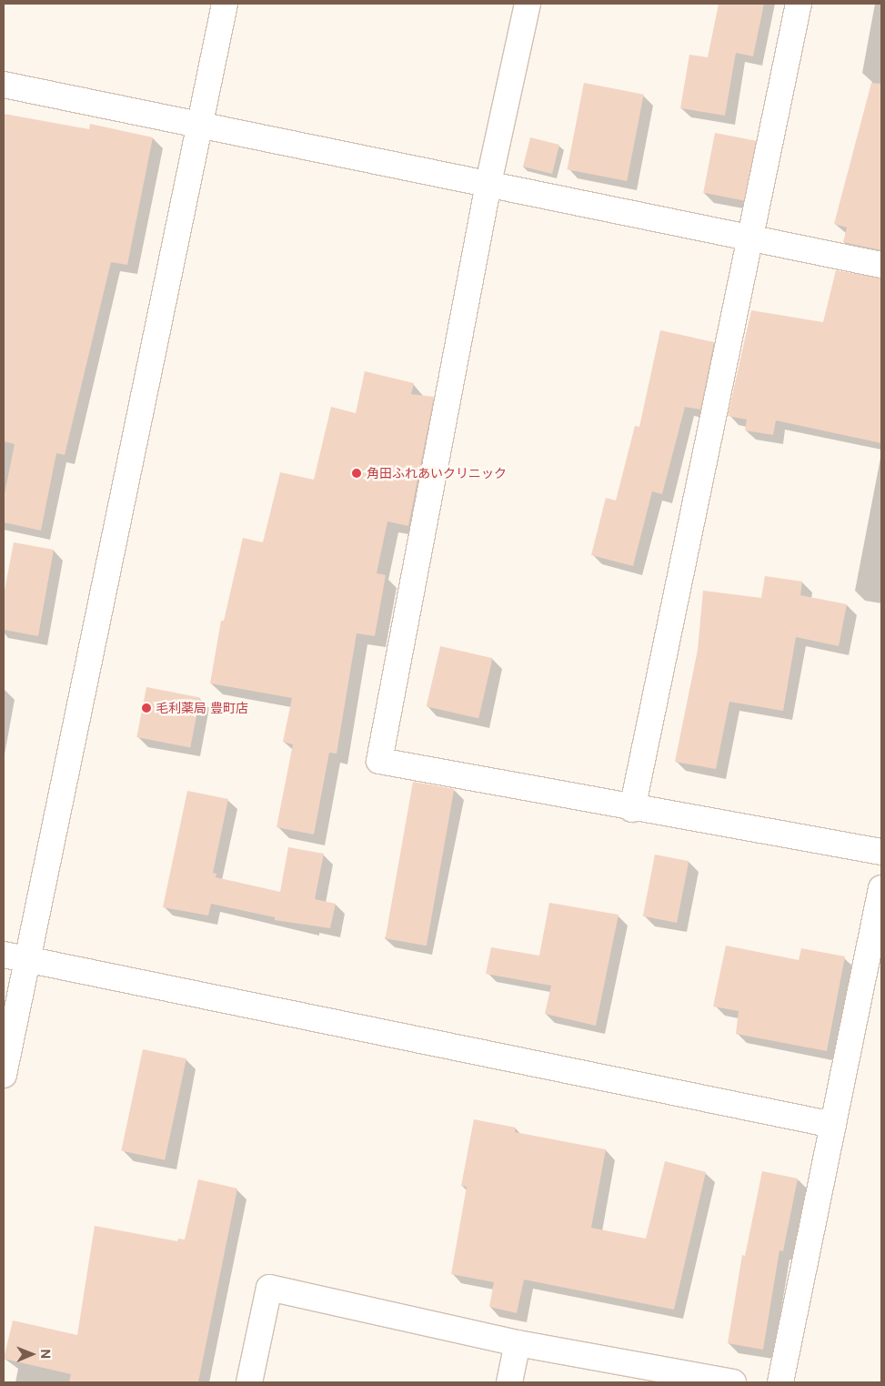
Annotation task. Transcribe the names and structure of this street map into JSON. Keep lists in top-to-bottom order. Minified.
{"places":["角田ふれあいクリニック","毛利薬局 豊町店"],"north":"right"}
